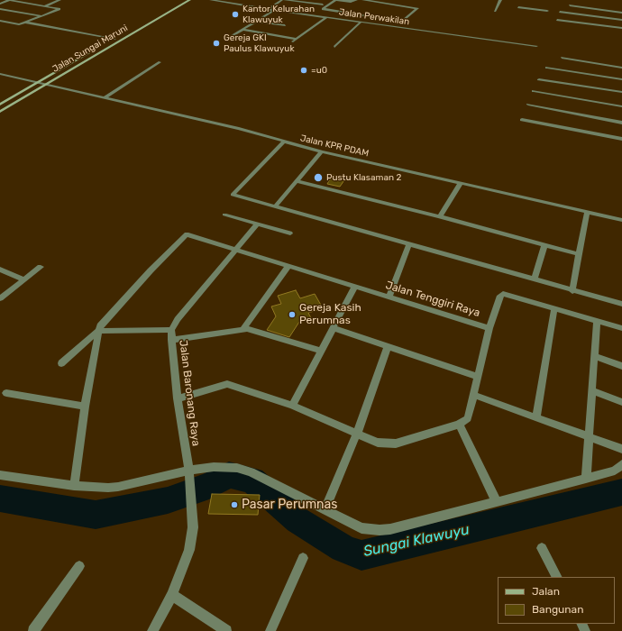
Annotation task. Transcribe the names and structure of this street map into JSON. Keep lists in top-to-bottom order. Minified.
{"streets":{"main road":["Jalan Sungai Maruni"],"street":["Jalan Perwakilan","Jalan KPR PDAM","Jalan Tenggiri Raya","Jalan Baronang Raya"]},"crossings":[["Jalan Sungai Maruni","Jalan KPR PDAM"],["Jalan Tenggiri Raya","Jalan Baronang Raya"]],"water":["Sungai Klawuyu"],"places":["Kantor Kelurahan Klawuyuk","Gereja GKI Paulus Klawuyuk","=u0","Pustu Klasaman 2","Gereja Kasih Perumnas","Pasar Perumnas"],"legend":["Jalan","Bangunan"]}
